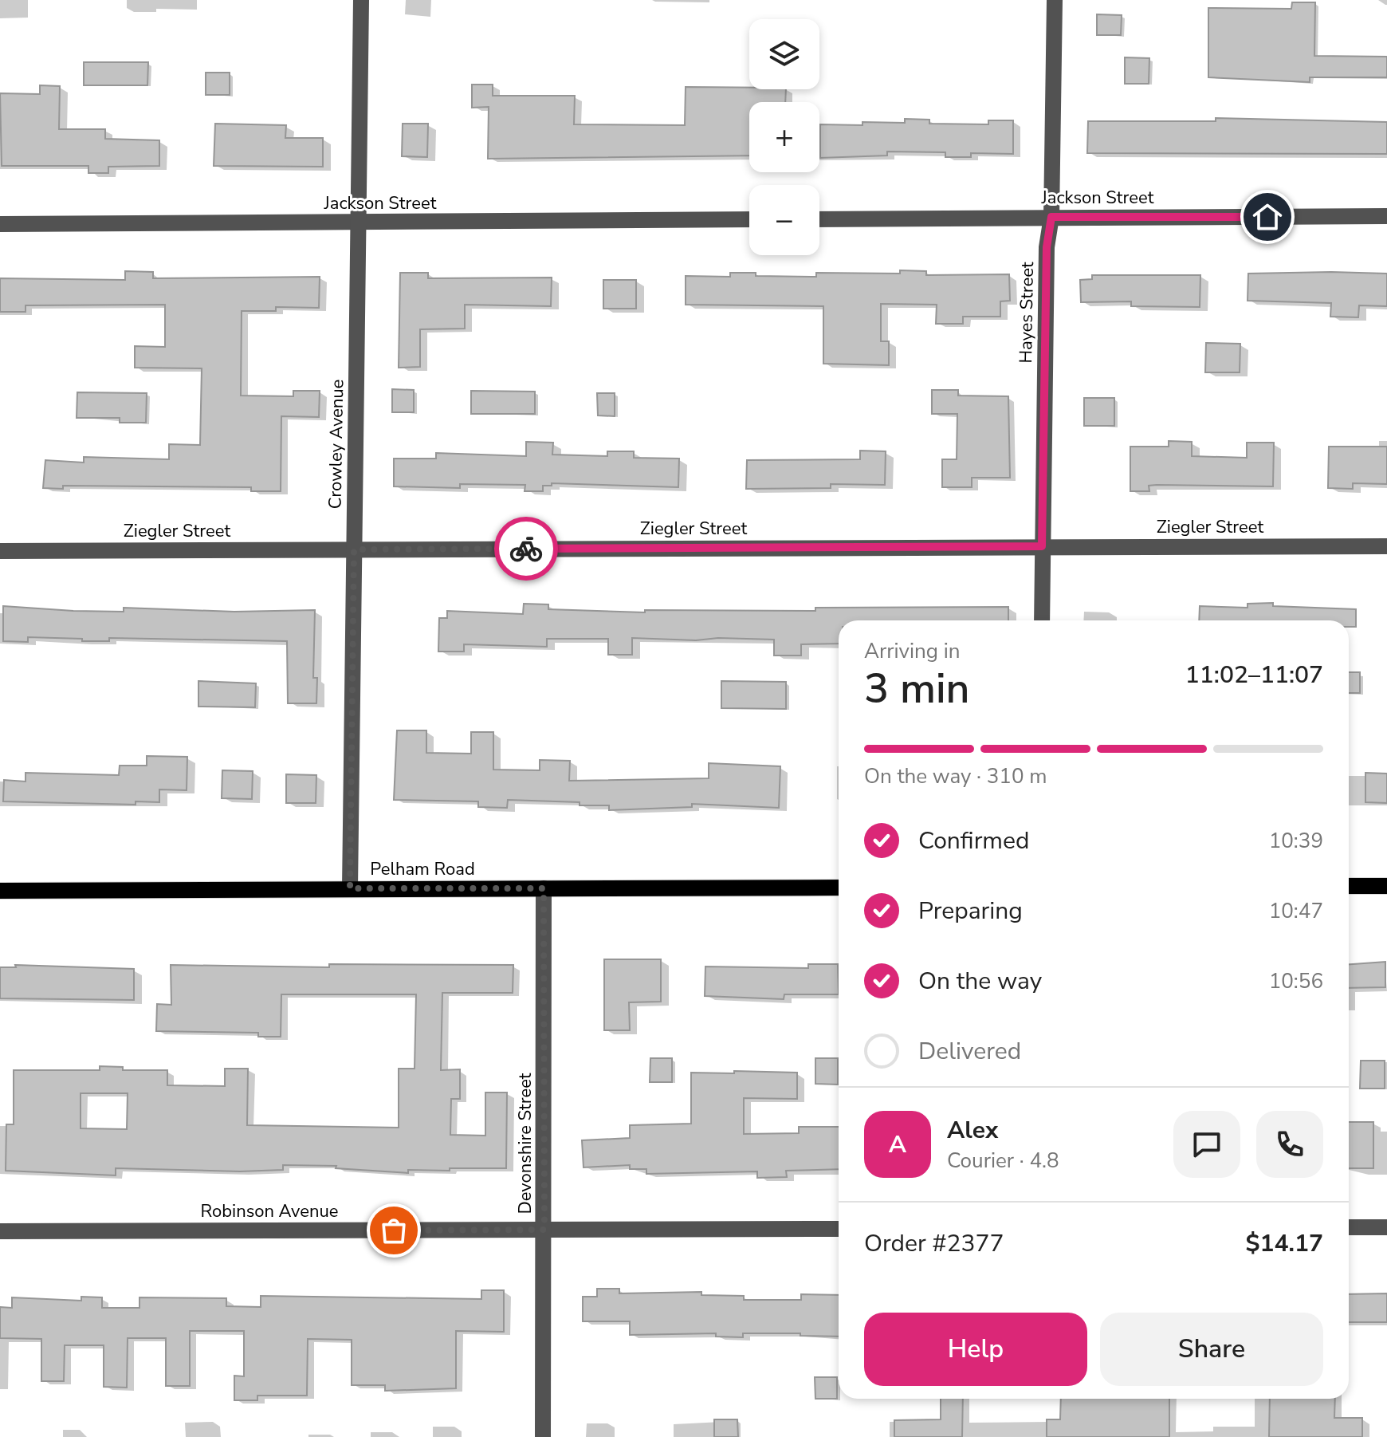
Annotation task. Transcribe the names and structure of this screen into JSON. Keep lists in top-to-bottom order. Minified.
{"streets":{"main road":["Pelham Road"],"street":["Jackson Street","Hayes Street","Crowley Avenue","Ziegler Street","Devonshire Street","Robinson Avenue"]},"crossings":[["Jackson Street","Hayes Street"],["Jackson Street","Crowley Avenue"],["Hayes Street","Ziegler Street"],["Crowley Avenue","Ziegler Street"],["Crowley Avenue","Pelham Road"],["Pelham Road","Devonshire Street"],["Devonshire Street","Robinson Avenue"]],"page":{"map_buttons":["+","−"],"heading":["3 min","Arriving in","11:02–11:07"],"panel":["Alex","Courier · 4.8","Order #2377","$14.17"],"bar":"On the way · 310 m","list":[["Confirmed","10:39"],["Preparing","10:47"],["On the way","10:56"],"Delivered"],"round":"A","buttons":["Help","Share"]}}
